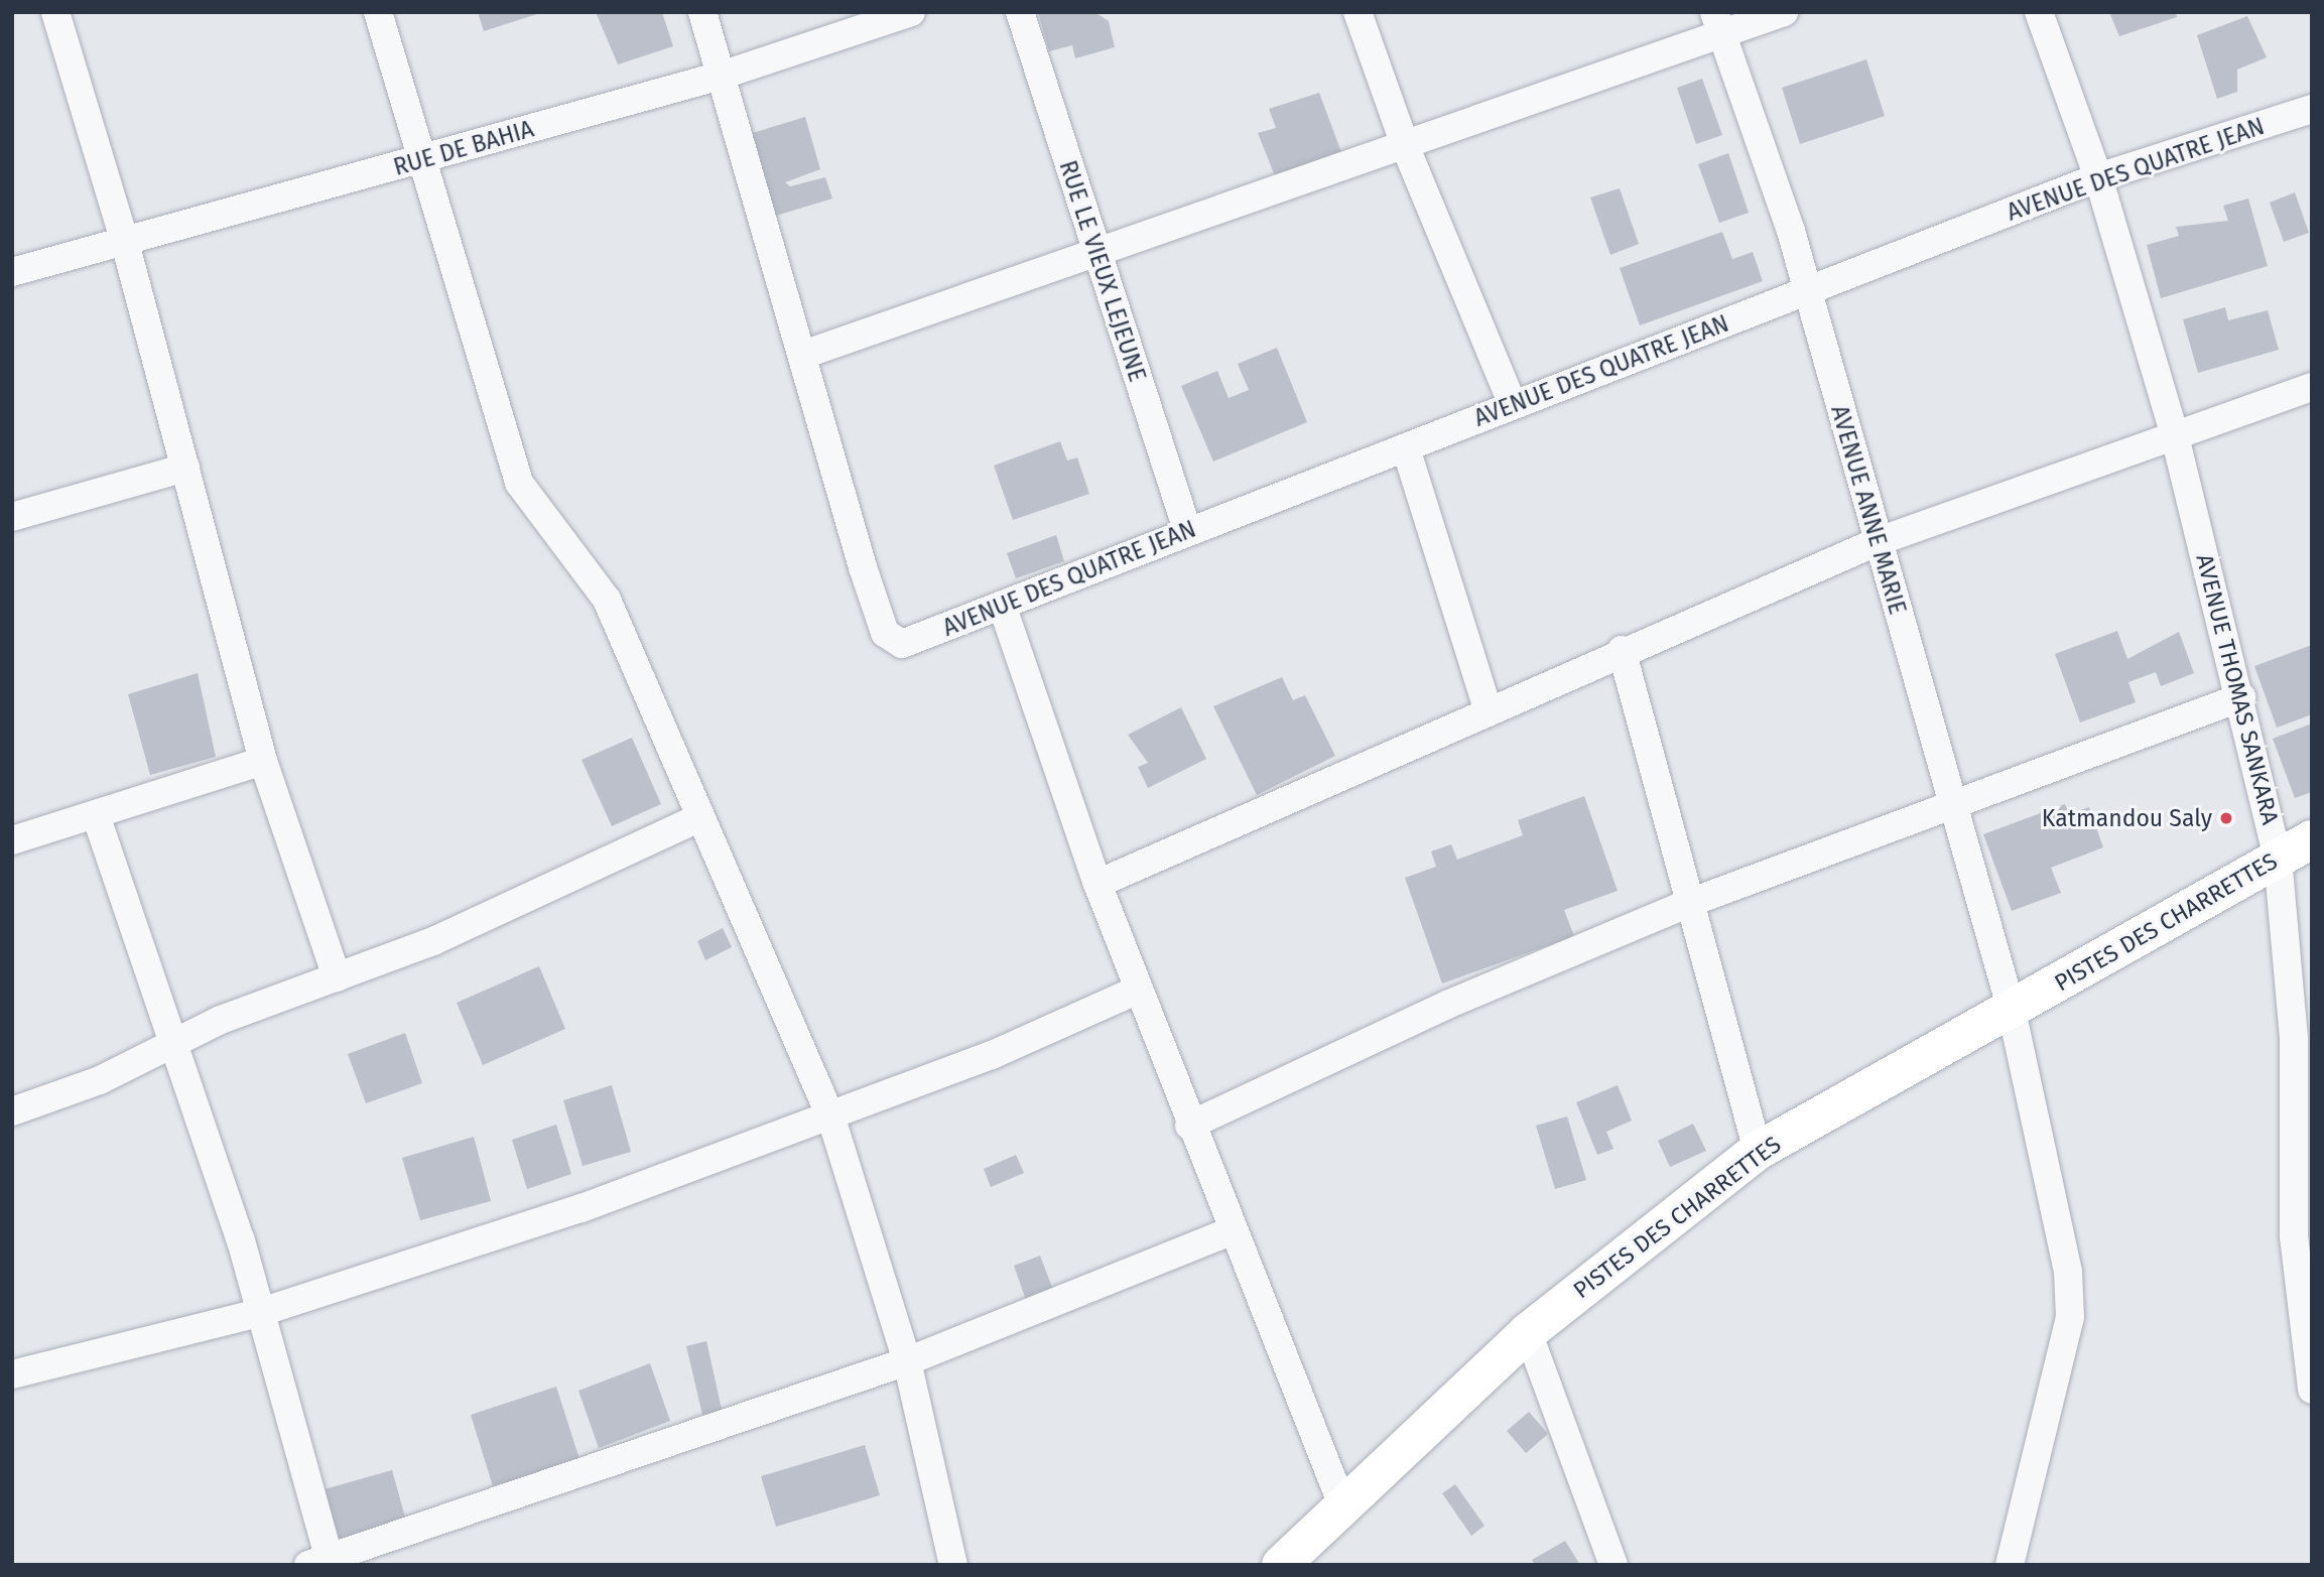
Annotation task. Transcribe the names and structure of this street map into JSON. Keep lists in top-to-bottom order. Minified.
{"streets":{"main road":["PISTES DES CHARRETTES"],"street":["RUE DE BAHIA","AVENUE DES QUATRE JEAN","RUE LE VIEUX LEJEUNE","AVENUE ANNE MARIE","AVENUE THOMAS SANKARA"]},"crossings":[["AVENUE DES QUATRE JEAN","RUE LE VIEUX LEJEUNE"],["AVENUE DES QUATRE JEAN","AVENUE ANNE MARIE"],["AVENUE DES QUATRE JEAN","AVENUE THOMAS SANKARA"],["AVENUE ANNE MARIE","PISTES DES CHARRETTES"],["AVENUE THOMAS SANKARA","PISTES DES CHARRETTES"]],"places":["Katmandou Saly"]}
